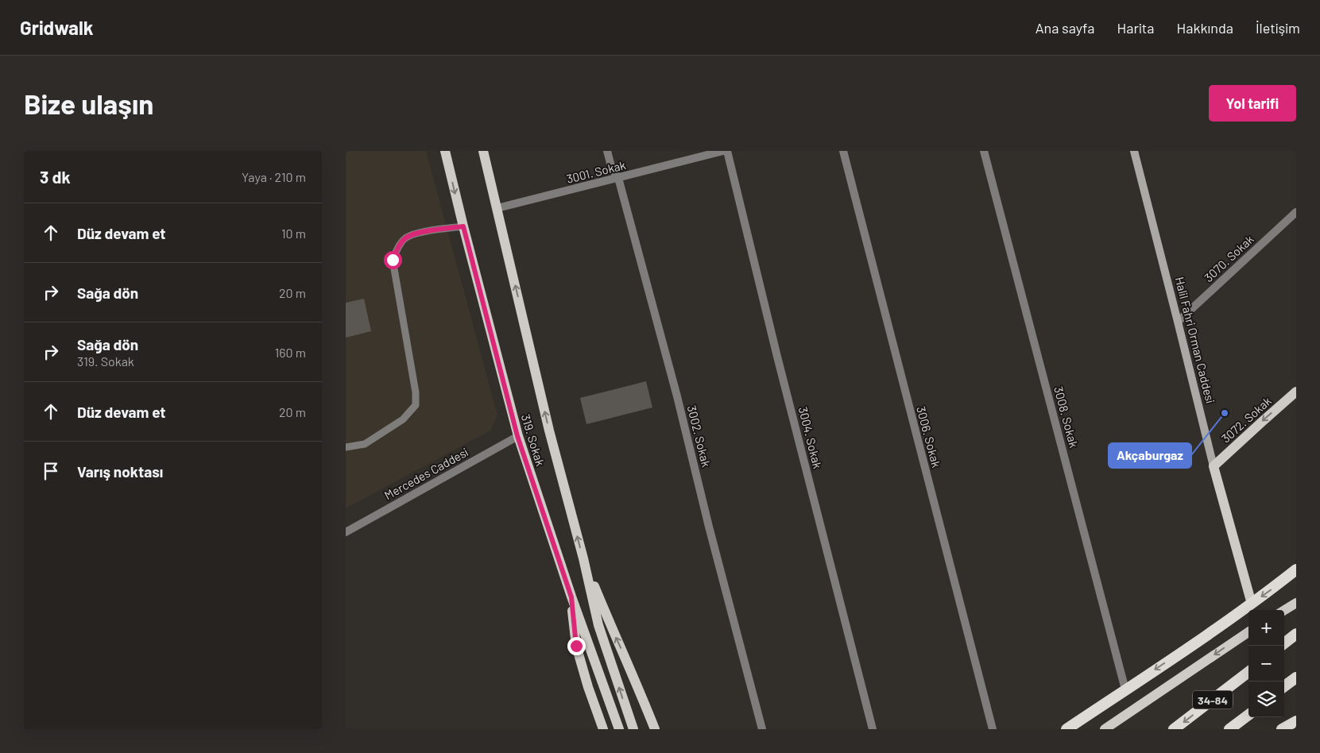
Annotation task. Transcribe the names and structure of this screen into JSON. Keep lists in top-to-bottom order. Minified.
{"streets":{"highway":["34-84"],"main road":["Halil Fahri Orman Caddesi","3072. Sokak","319. Sokak"],"street":["3001. Sokak","3070. Sokak","3008. Sokak","3002. Sokak","3006. Sokak","3004. Sokak","Mercedes Caddesi"]},"crossings":[["3001. Sokak","3002. Sokak"],["3001. Sokak","319. Sokak"],["3070. Sokak","Halil Fahri Orman Caddesi"],["Halil Fahri Orman Caddesi","3072. Sokak"],["319. Sokak","Mercedes Caddesi"]],"one_way":["3072. Sokak"],"places":["Akçaburgaz"],"page":{"header":"Gridwalk","nav":["Ana sayfa","Harita","Hakkında","İletişim"],"buttons":"Yol tarifi","title":"Bize ulaşın","heading":["3 dk","Yaya · 210 m"],"list":[["Düz devam et","10 m"],["Sağa dön","20 m"],["Sağa dön","319. Sokak","160 m"],["Düz devam et","20 m"],"Varış noktası"],"map_buttons":["+","−"]}}
